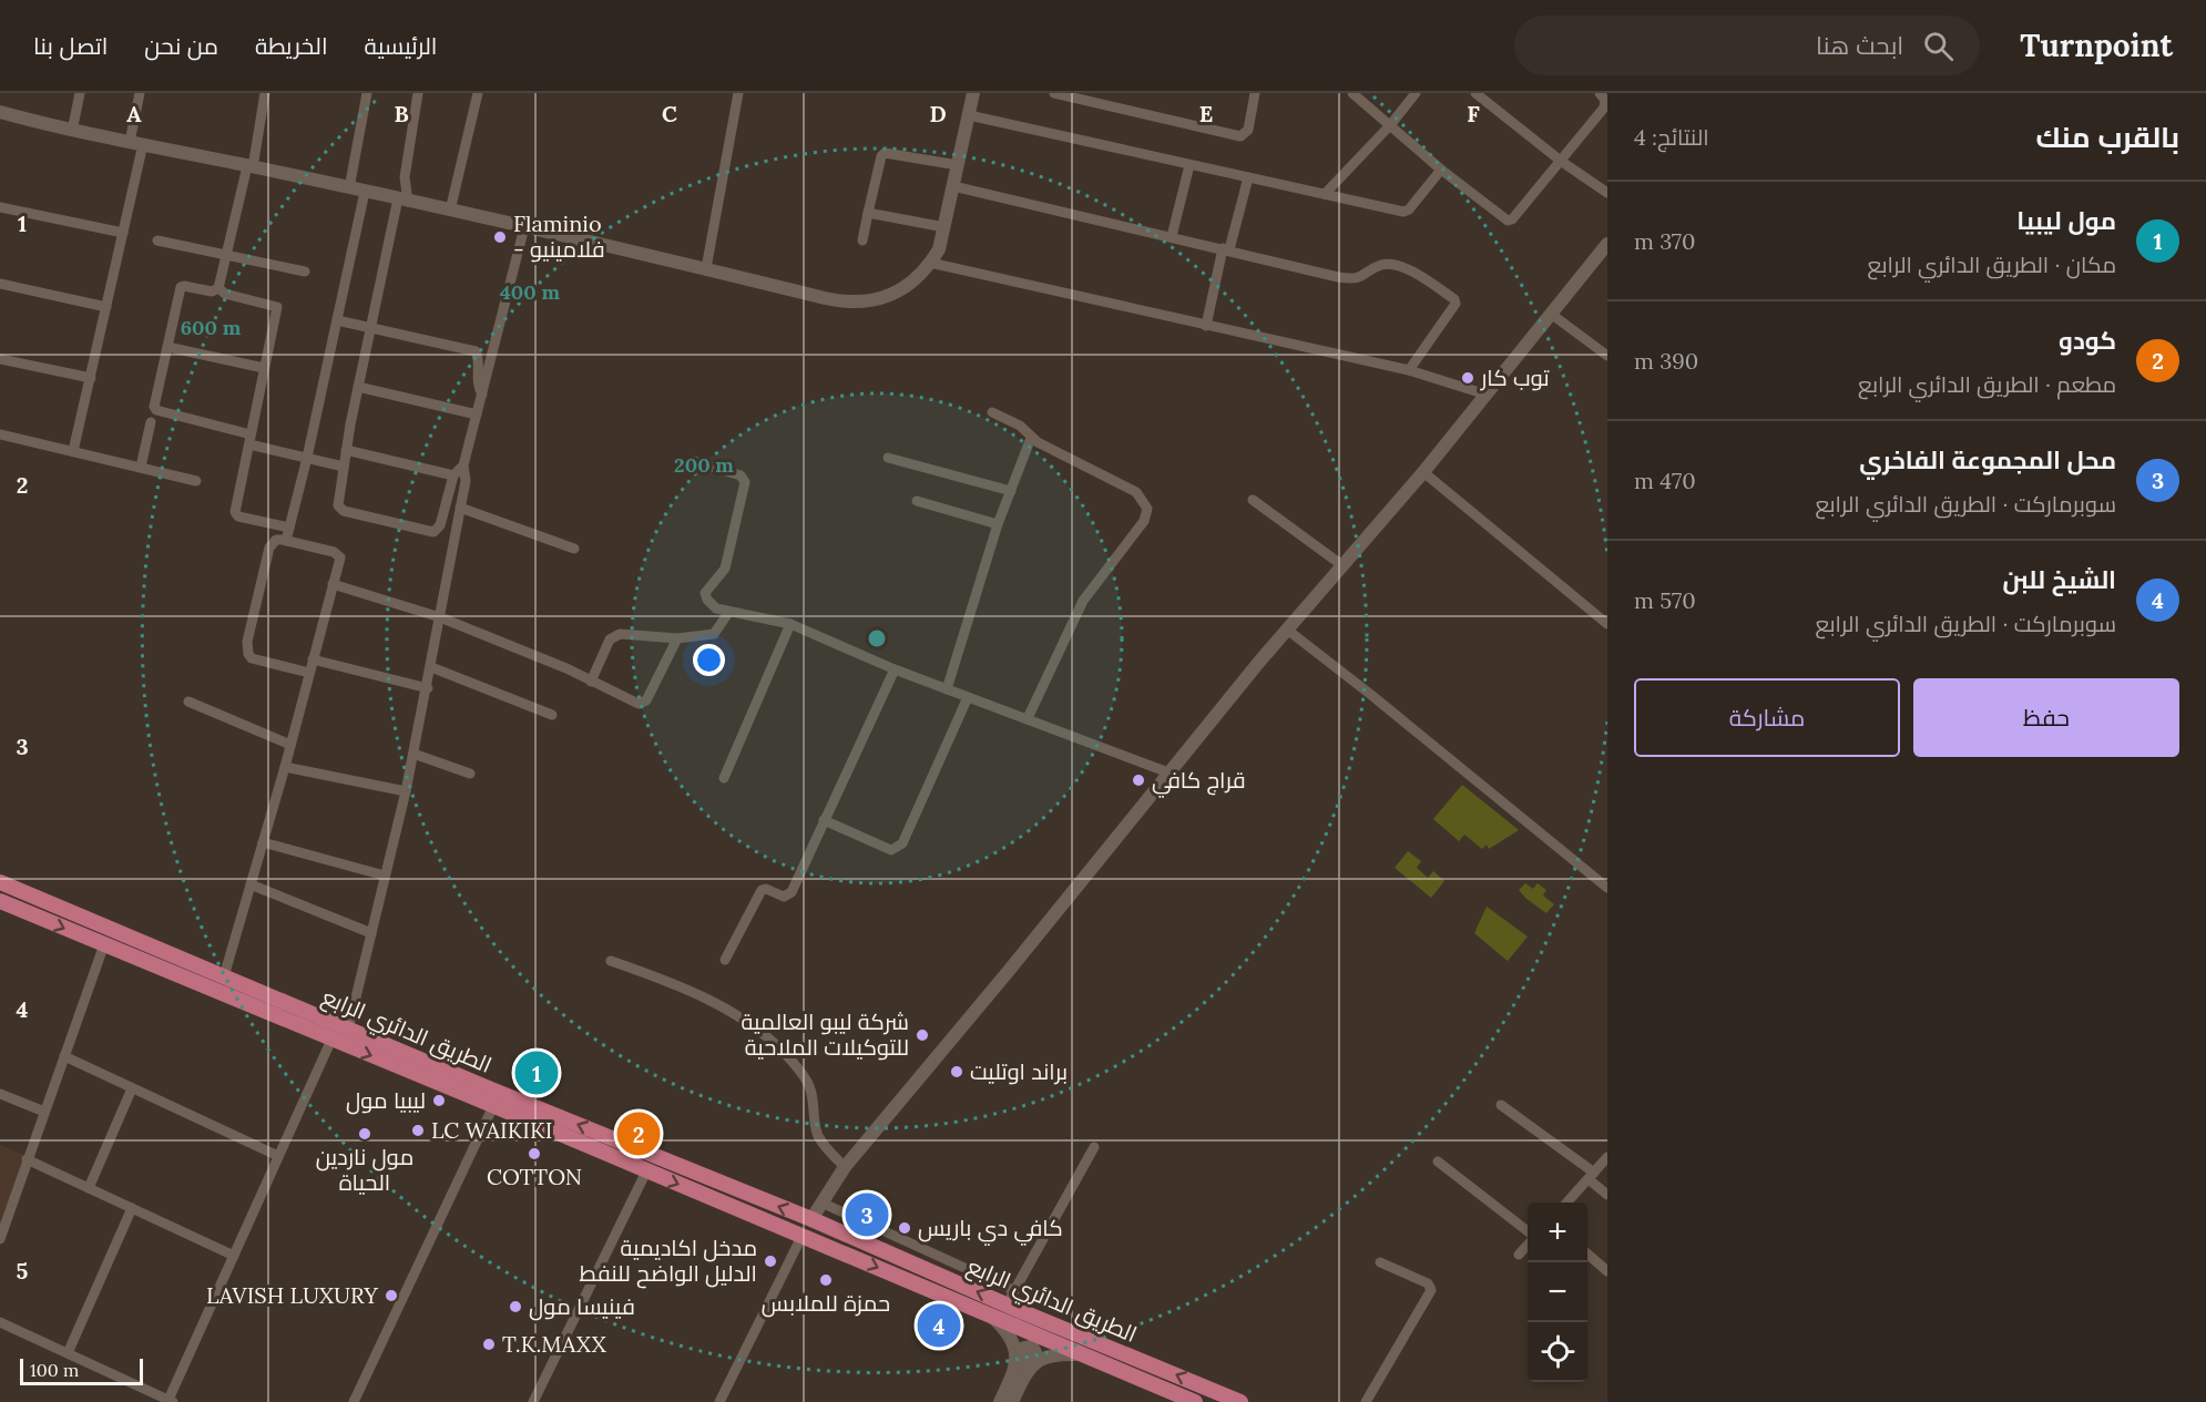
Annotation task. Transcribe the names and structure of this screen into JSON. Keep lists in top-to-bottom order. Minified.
{"streets":{"main road":["الطريق الدائري الرابع"]},"places":["Flaminio - فلامينيو","توب كار","قراج كافي","شركة ليبو العالمية للتوكيلات الملاحية","براند اوتليت","ليبيا مول","LC WAIKIKI","مول ناردين الحياة","COTTON","كافي دي باريس","مدخل اكاديمية الدليل الواضح للنفط","حمزة للملابس","LAVISH LUXURY","فينيسا مول","T.K.MAXX"],"scale_bar":"100 m","page":{"header":"Turnpoint","search":"ابحث هنا","nav":["الرئيسية","الخريطة","من نحن","اتصل بنا"],"heading":["بالقرب منك","النتائج: 4"],"list":[{"mark":"1","name":"مول ليبيا","note":"مكان · الطريق الدائري الرابع","value":"370 m"},{"mark":"2","name":"كودو","note":"مطعم · الطريق الدائري الرابع","value":"390 m"},{"mark":"3","name":"محل المجموعة الفاخري","note":"سوبرماركت · الطريق الدائري الرابع","value":"470 m"},{"mark":"4","name":"الشيخ للبن","note":"سوبرماركت · الطريق الدائري الرابع","value":"570 m"}],"buttons":["حفظ","مشاركة"],"pins":["1","2","3","4"],"map_buttons":["+","−"],"scale":"100 m"},"grid":{"columns":["A","B","C","D","E","F"],"rows":["1","2","3","4","5"]},"rings":["400 m","600 m","200 m"]}
